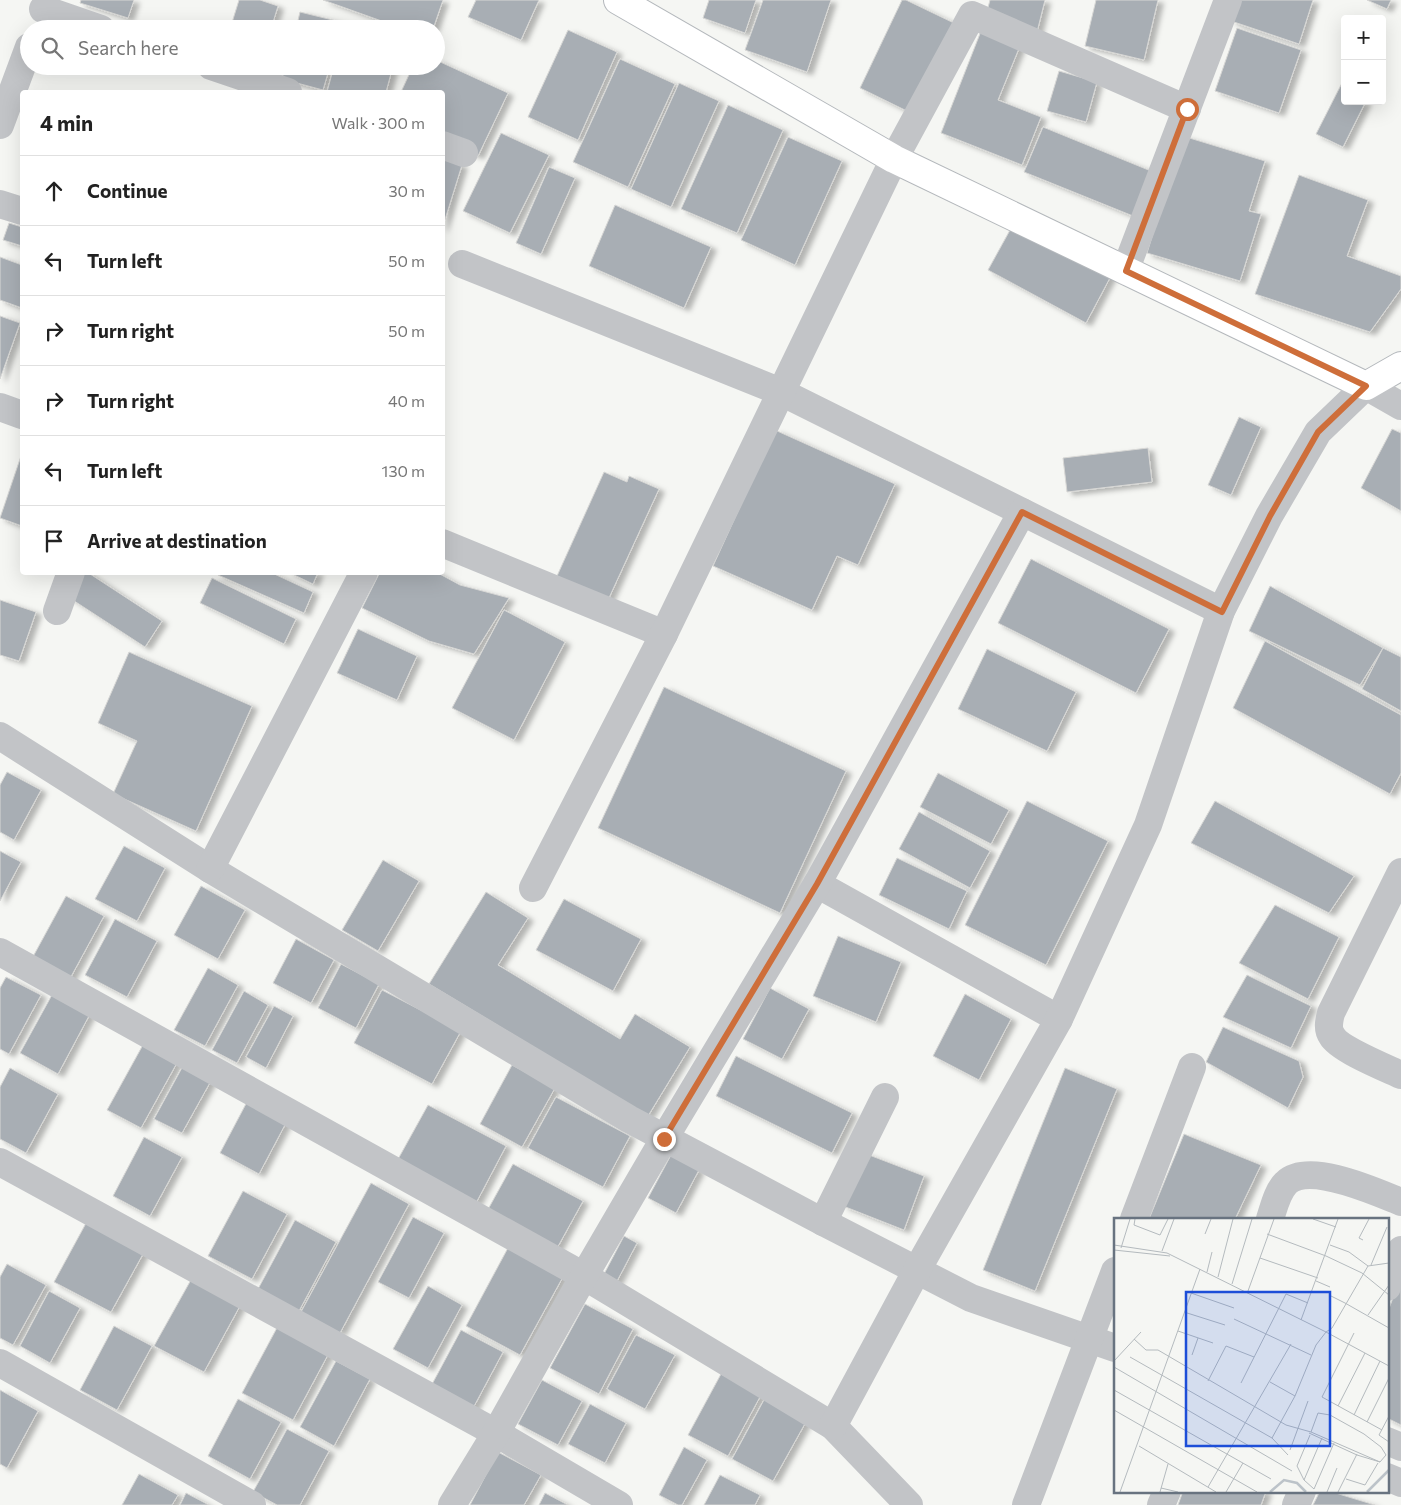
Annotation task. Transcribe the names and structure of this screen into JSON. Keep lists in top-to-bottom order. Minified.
{"page":{"map_buttons":["+","−"],"search":"Search here","heading":["4 min","Walk · 300 m"],"list":[["Continue","30 m"],["Turn left","50 m"],["Turn right","50 m"],["Turn right","40 m"],["Turn left","130 m"],"Arrive at destination"]}}
